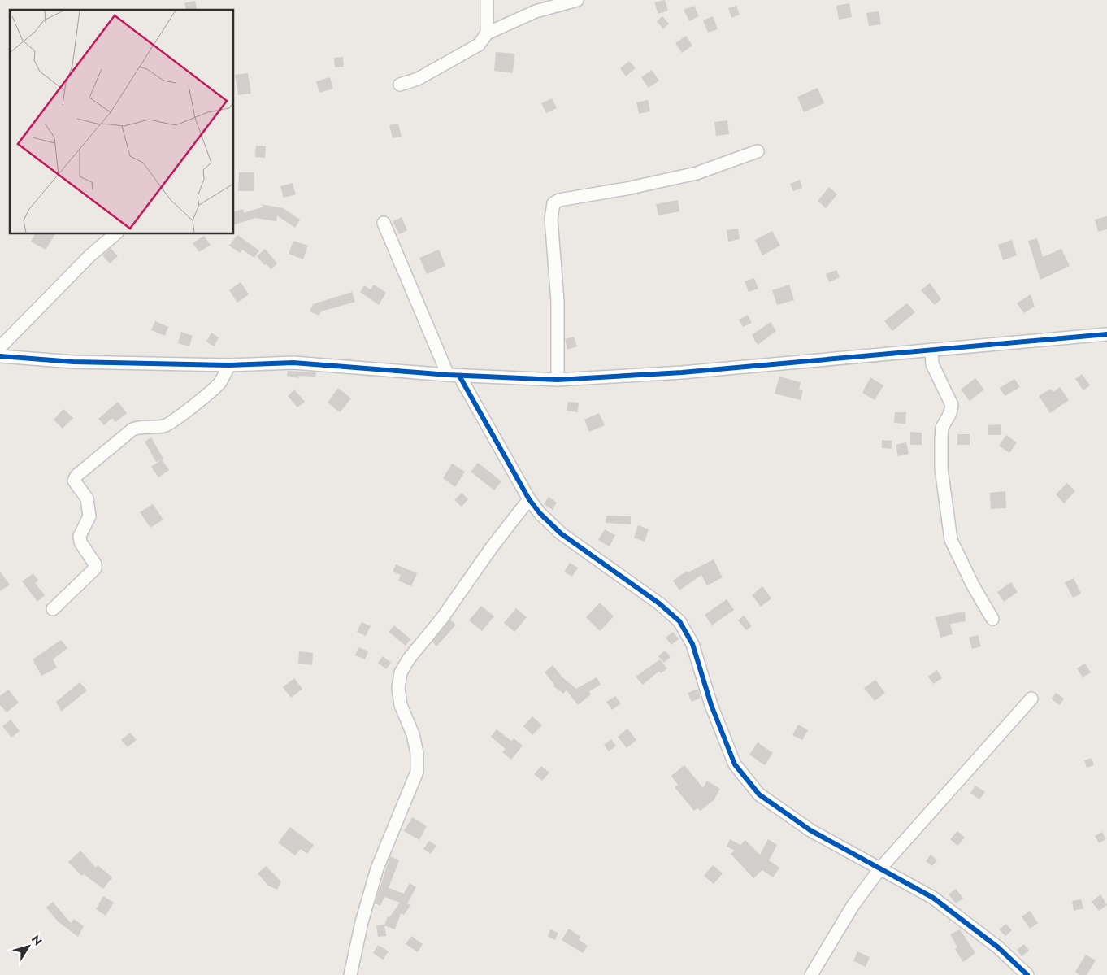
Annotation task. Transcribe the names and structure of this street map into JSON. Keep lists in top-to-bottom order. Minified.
{"north":"top right"}
